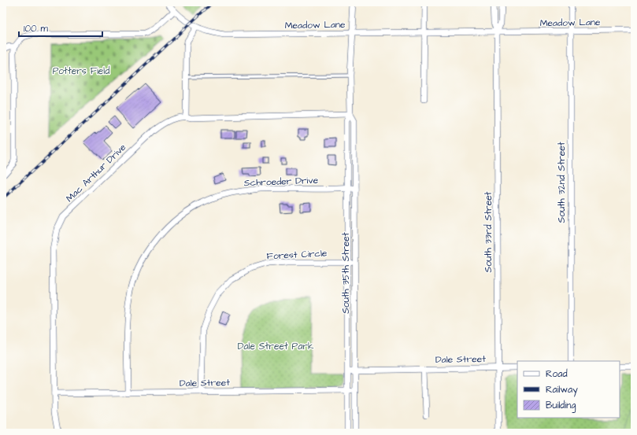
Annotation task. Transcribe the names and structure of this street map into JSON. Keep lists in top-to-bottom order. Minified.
{"streets":{"street":["Meadow Lane","Mac Arthur Drive","Schroeder Drive","South 32nd Street","South 33rd Street","Forest Circle","South 35th Street","Dale Street"]},"crossings":[["Meadow Lane","South 32nd Street"],["Meadow Lane","South 33rd Street"],["Meadow Lane","South 35th Street"],["Mac Arthur Drive","South 35th Street"],["Mac Arthur Drive","Dale Street"],["Schroeder Drive","South 35th Street"],["Schroeder Drive","Dale Street"],["South 33rd Street","Dale Street"],["Forest Circle","South 35th Street"],["Forest Circle","Dale Street"],["South 35th Street","Dale Street"]],"parks":["Potters Field","Dale Street Park"],"legend":["Road","Railway","Building"],"scale_bar":"100 m"}
